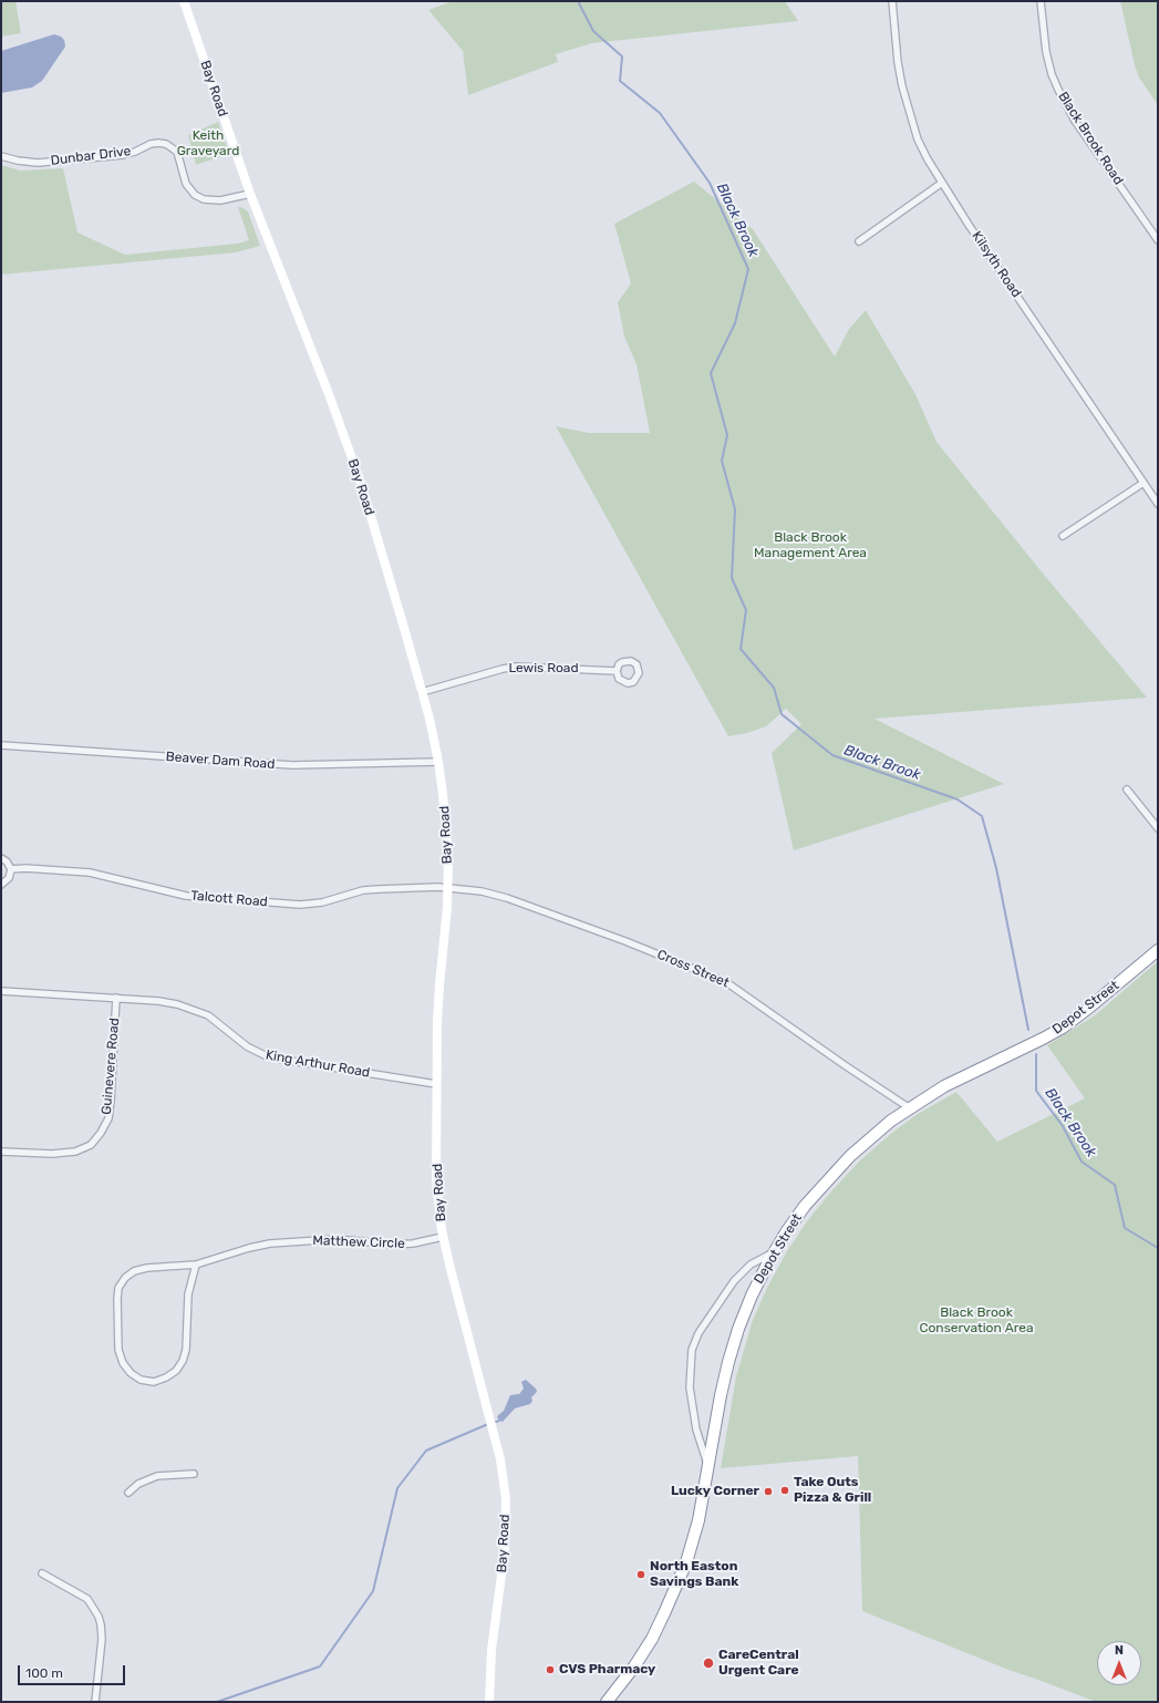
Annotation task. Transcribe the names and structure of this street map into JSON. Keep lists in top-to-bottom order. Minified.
{"streets":{"highway":["Depot Street"],"main road":["Bay Road"],"street":["Black Brook Road","Dunbar Drive","Kilsyth Road","Lewis Road","Beaver Dam Road","Talcott Road","Cross Street","King Arthur Road","Guinevere Road","Matthew Circle"]},"crossings":[["Bay Road","Dunbar Drive"],["Bay Road","Lewis Road"],["Bay Road","Beaver Dam Road"],["Bay Road","Talcott Road"],["Bay Road","Cross Street"],["Bay Road","King Arthur Road"],["Bay Road","Matthew Circle"],["Talcott Road","Cross Street"],["Cross Street","Depot Street"],["King Arthur Road","Guinevere Road"]],"water":["Black Brook"],"parks":["Keith Graveyard","Black Brook Management Area","Black Brook Conservation Area"],"places":["Take Outs Pizza & Grill","Lucky Corner","North Easton Savings Bank","CareCentral Urgent Care","CVS Pharmacy"],"scale_bar":"100 m","north":"top"}
